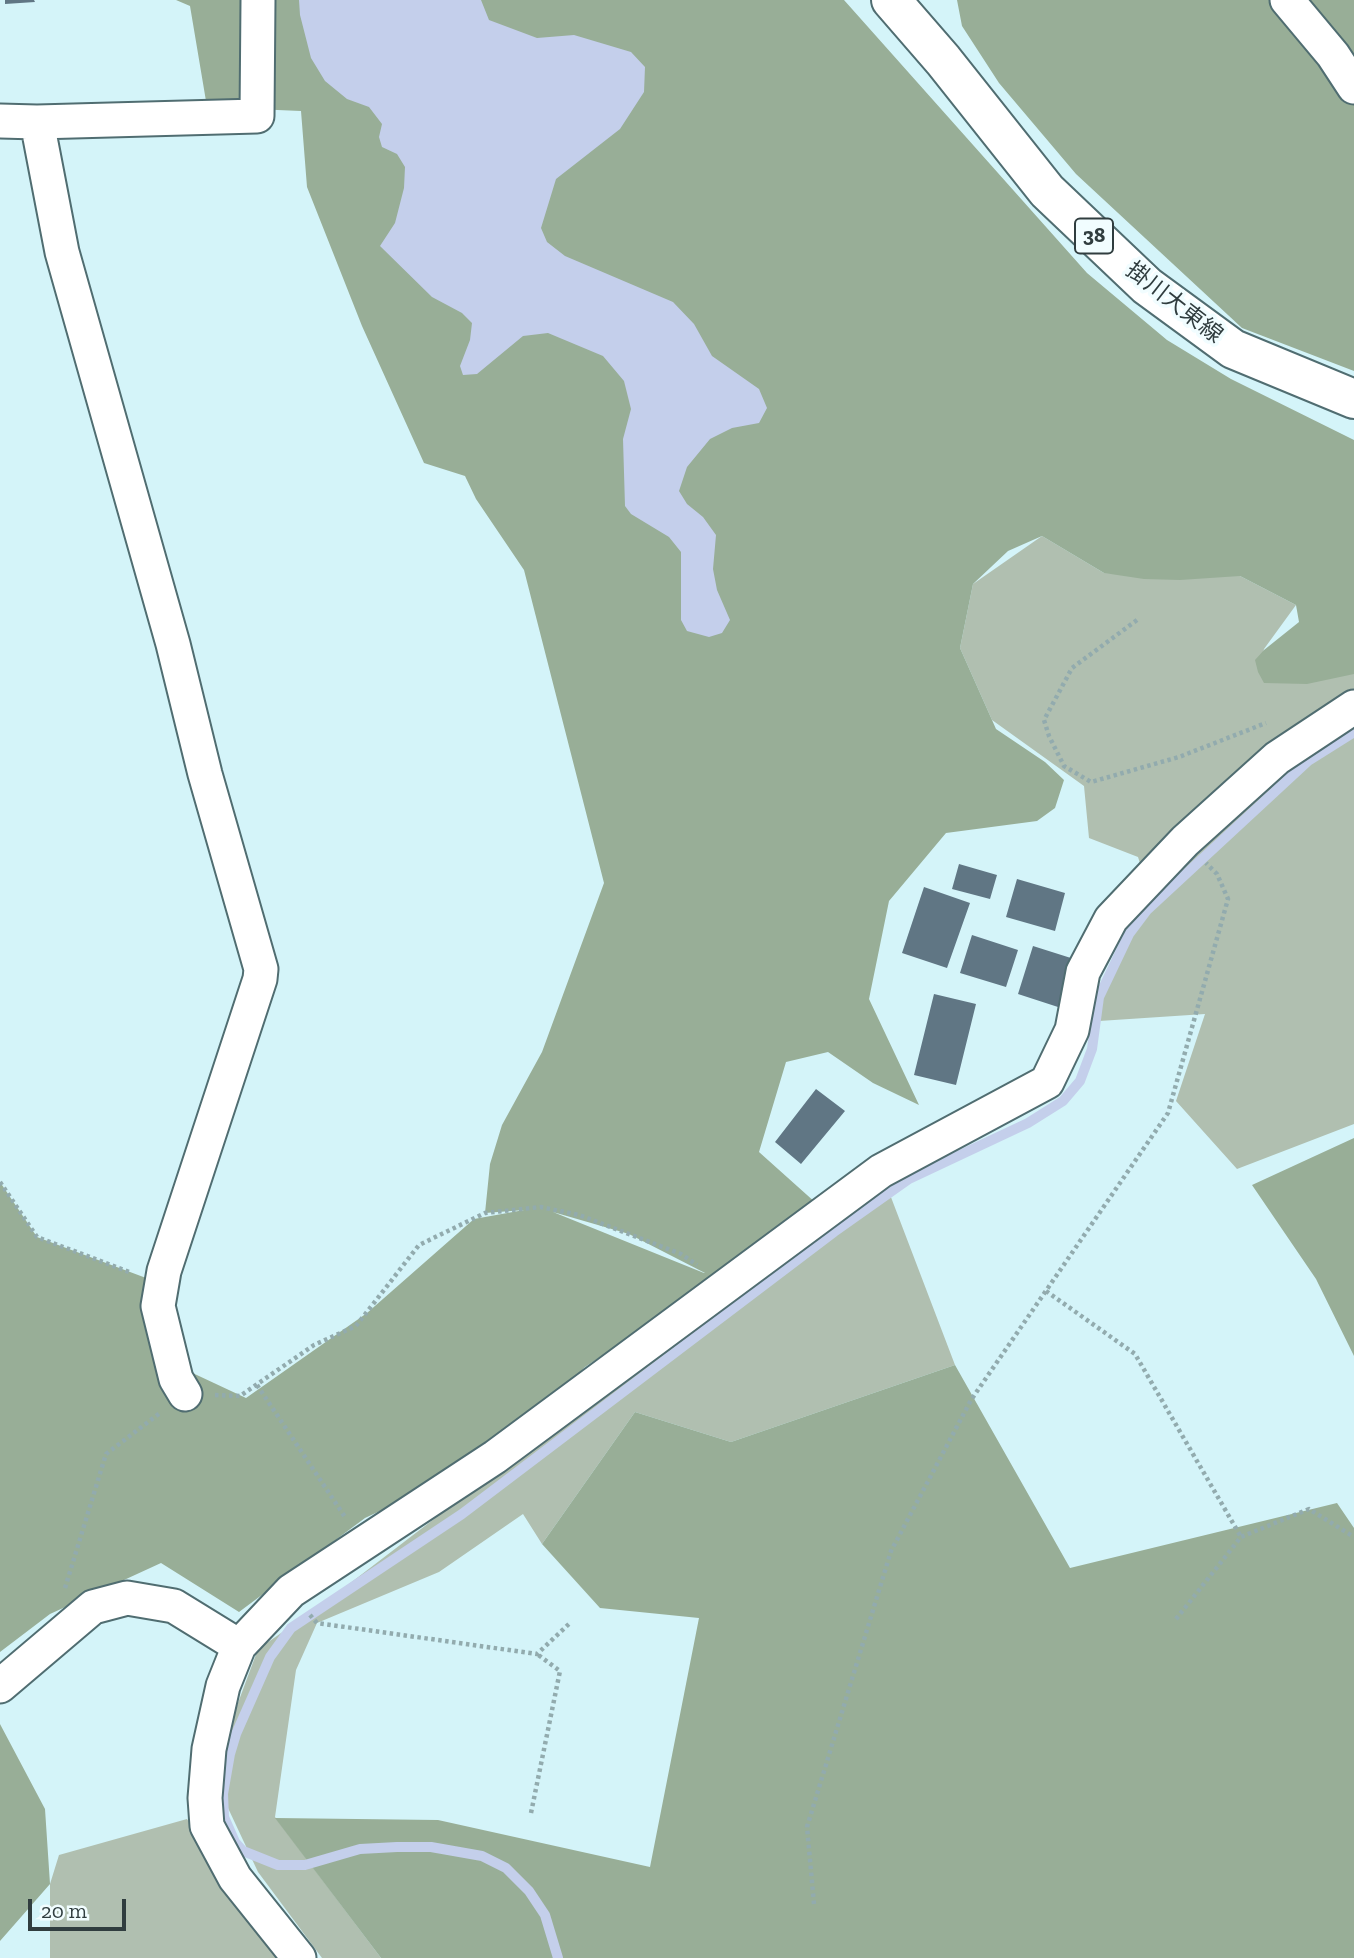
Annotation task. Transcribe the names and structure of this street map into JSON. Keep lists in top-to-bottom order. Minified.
{"streets":{"main road":["38","掛川大東線"]},"scale_bar":"20 m"}
